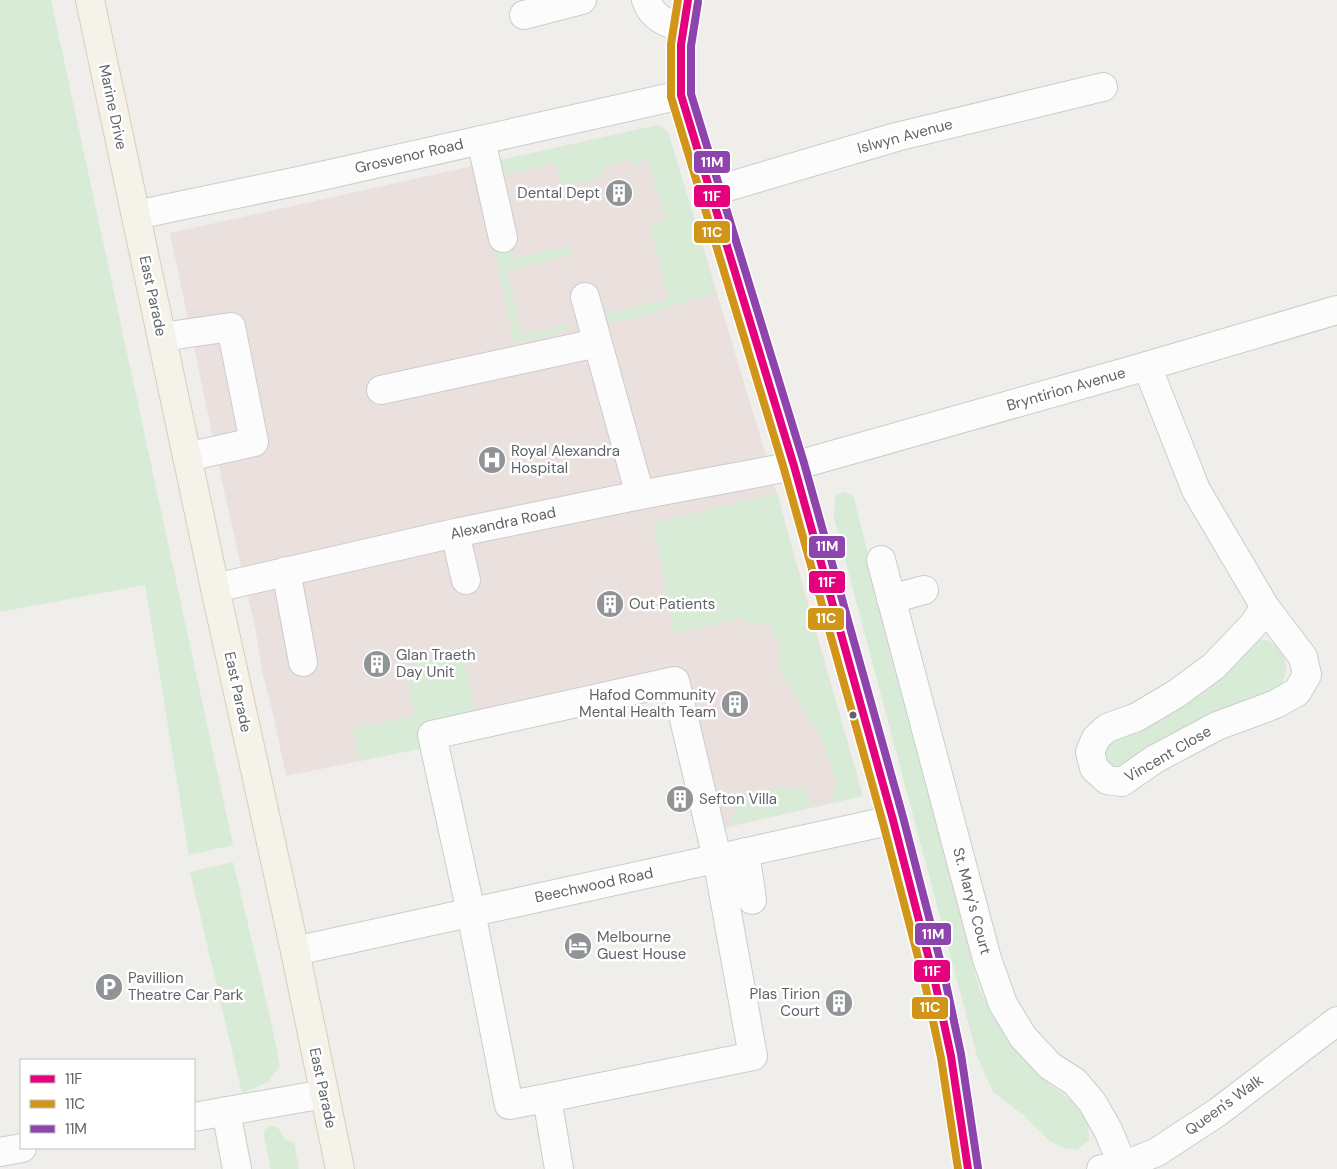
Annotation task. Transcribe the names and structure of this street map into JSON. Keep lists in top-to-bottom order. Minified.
{"streets":{"main road":["Marine Drive","East Parade"],"street":["Islwyn Avenue","Grosvenor Road","Bryntirion Avenue","Alexandra Road","Vincent Close","Beechwood Road","St. Mary's Court","Queen's Walk"]},"crossings":[["Marine Drive","Grosvenor Road"],["Marine Drive","East Parade"],["Grosvenor Road","East Parade"],["East Parade","Alexandra Road"],["East Parade","Beechwood Road"],["Bryntirion Avenue","Alexandra Road"],["Bryntirion Avenue","Vincent Close"],["St. Mary's Court","Queen's Walk"]],"places":{"building":["Dental Dept","Out Patients","Glan Traeth Day Unit","Hafod Community Mental Health Team","Sefton Villa","Plas Tirion Court"],"hospital":["Royal Alexandra Hospital"],"hotel":["Melbourne Guest House"],"parking":["Pavillion Theatre Car Park"]},"lines":["transit line 11F","transit line 11C","transit line 11M"],"legend":["11F","11C","11M"]}
